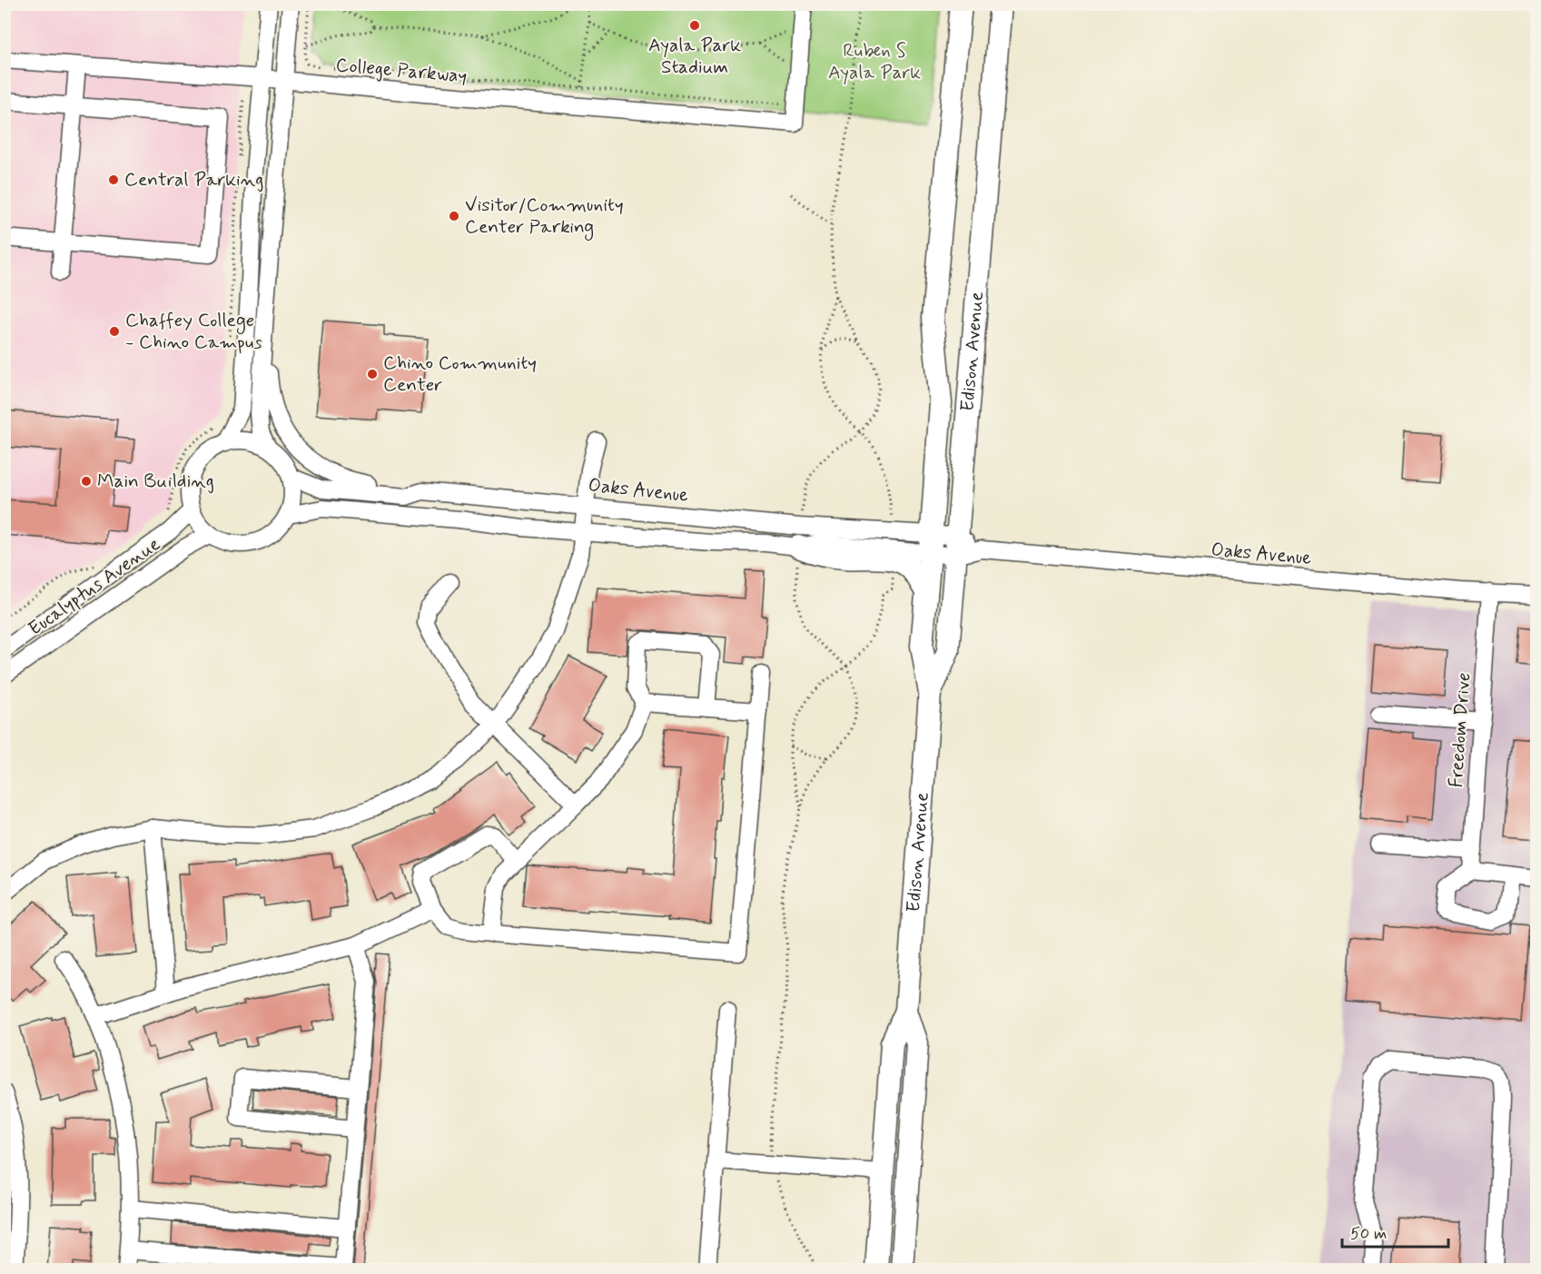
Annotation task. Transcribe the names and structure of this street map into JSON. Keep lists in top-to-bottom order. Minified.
{"streets":{"main road":["Edison Avenue"],"street":["College Parkway","Oaks Avenue","Eucalyptus Avenue","Freedom Drive"]},"crossings":[["Edison Avenue","Oaks Avenue"],["Oaks Avenue","Eucalyptus Avenue"],["Oaks Avenue","Freedom Drive"]],"parks":["Ruben S Ayala Park"],"places":["Ayala Park Stadium","Central Parking","Visitor/Community Center Parking","Chaffey College - Chino Campus","Chino Community Center","Main Building"],"scale_bar":"50 m"}
